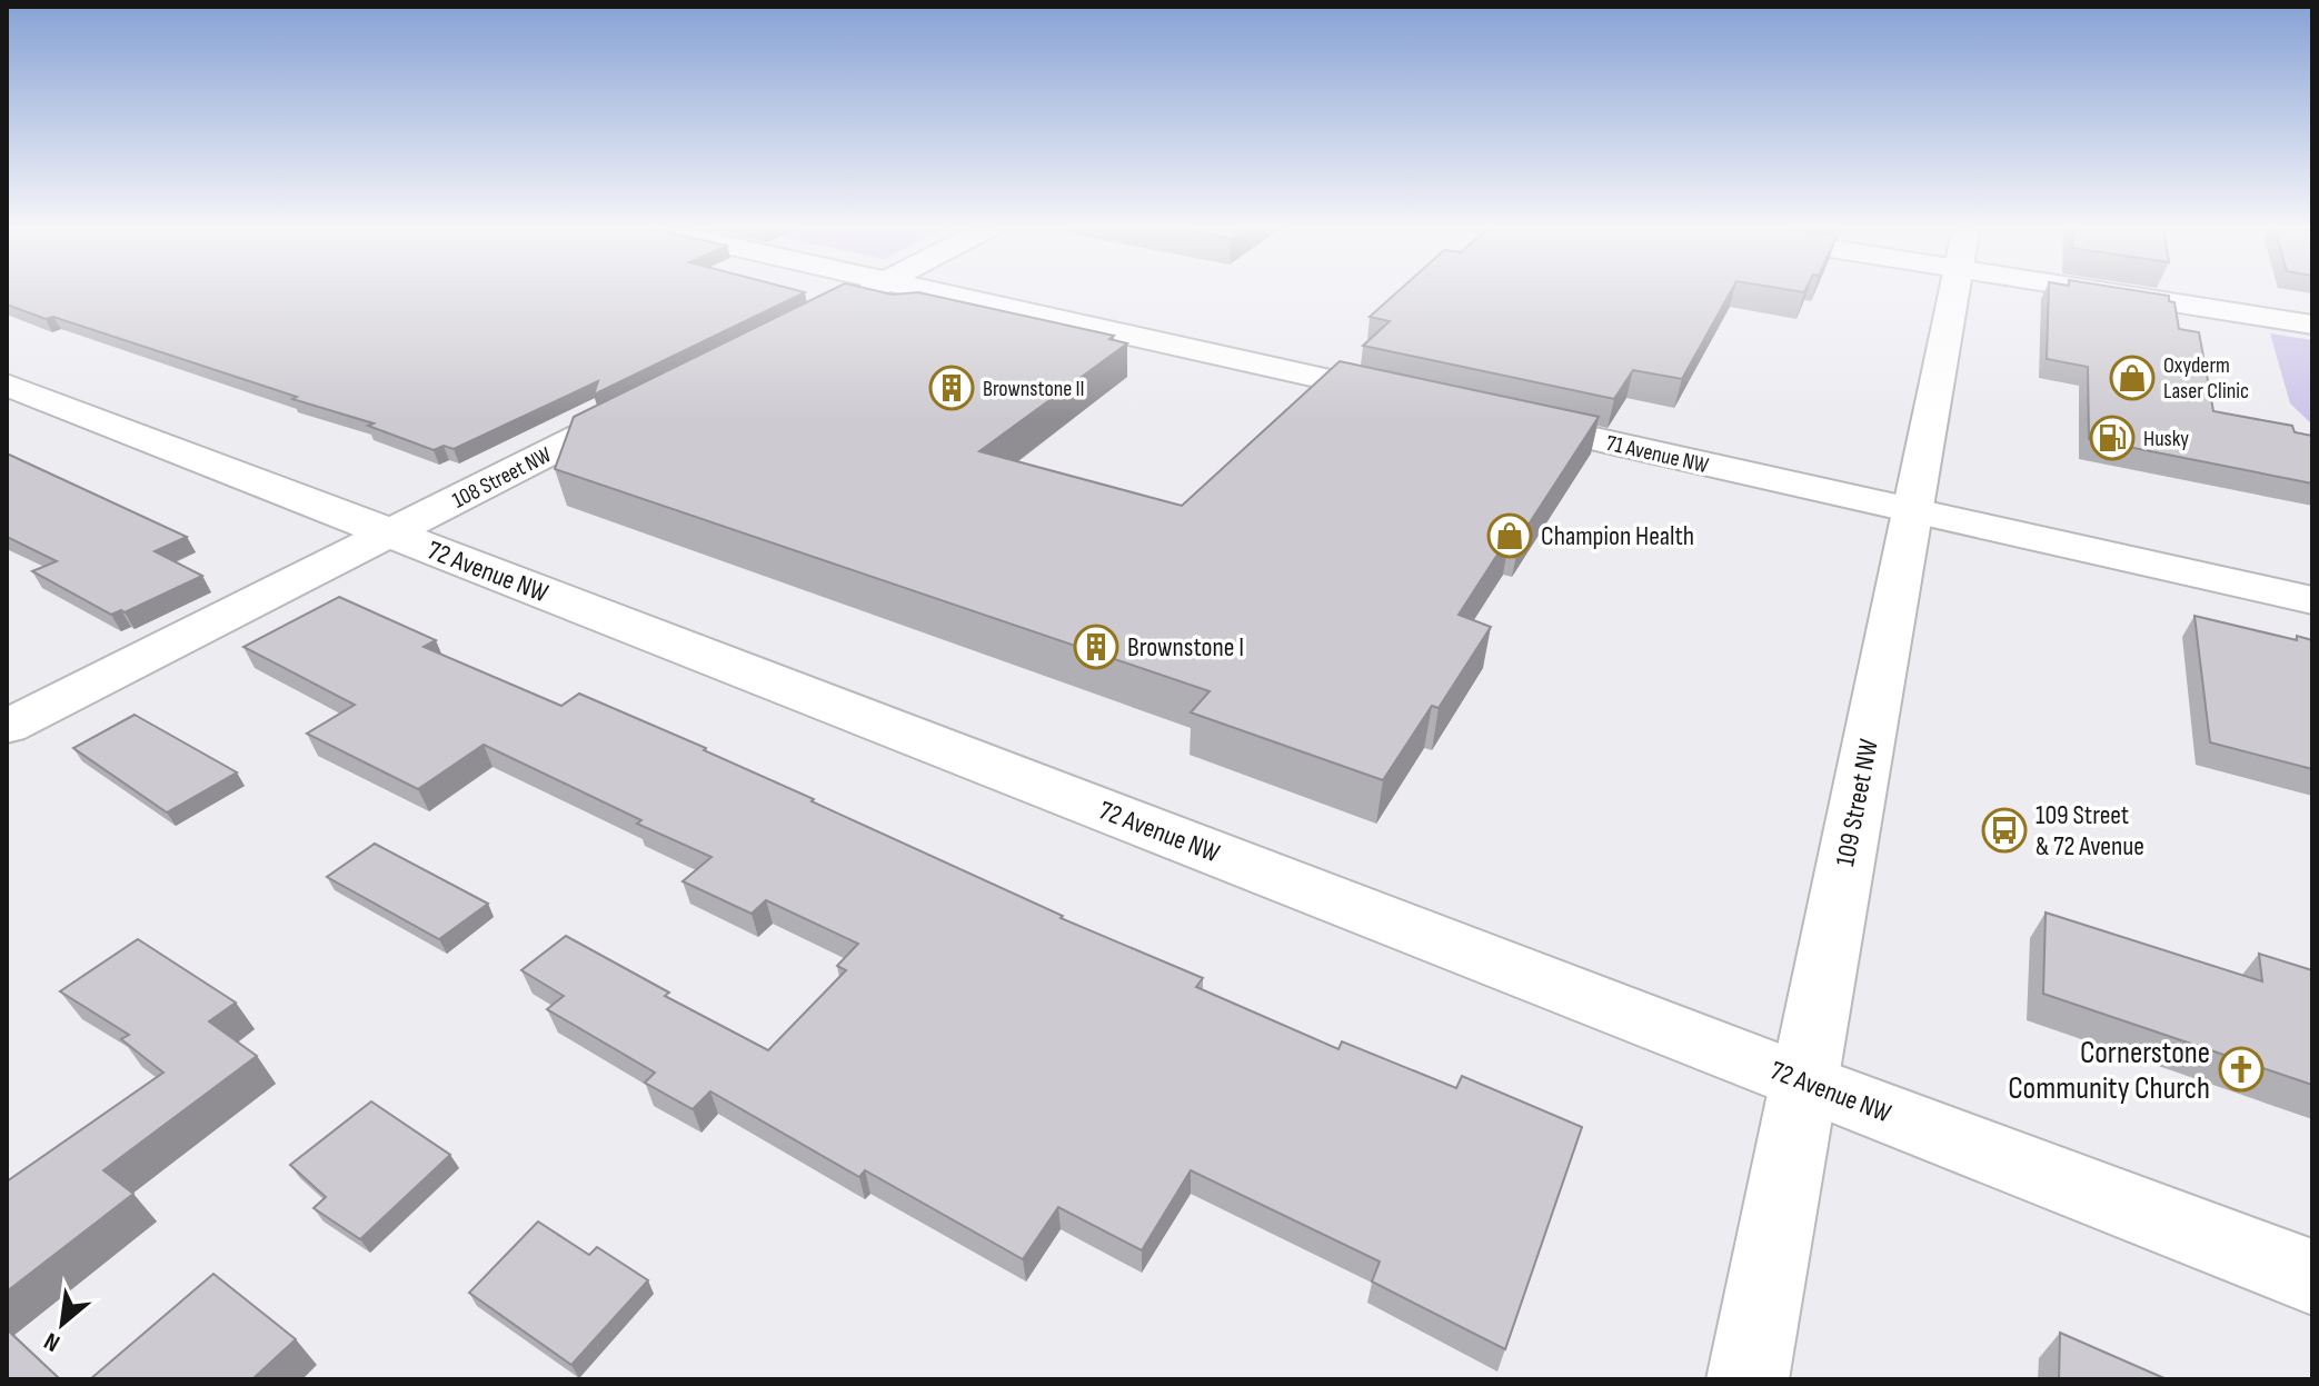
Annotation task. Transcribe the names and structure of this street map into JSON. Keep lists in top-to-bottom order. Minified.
{"streets":{"street":["71 Avenue NW","108 Street NW","72 Avenue NW","109 Street NW"]},"crossings":[["71 Avenue NW","109 Street NW"],["108 Street NW","72 Avenue NW"],["72 Avenue NW","109 Street NW"]],"places":{"shop":["Oxyderm Laser Clinic","Champion Health"],"building":["Brownstone II","Brownstone I"],"fuel station":["Husky"],"bus stop":["109 Street & 72 Avenue"],"church":["Cornerstone Community Church"]},"north":"bottom left"}
